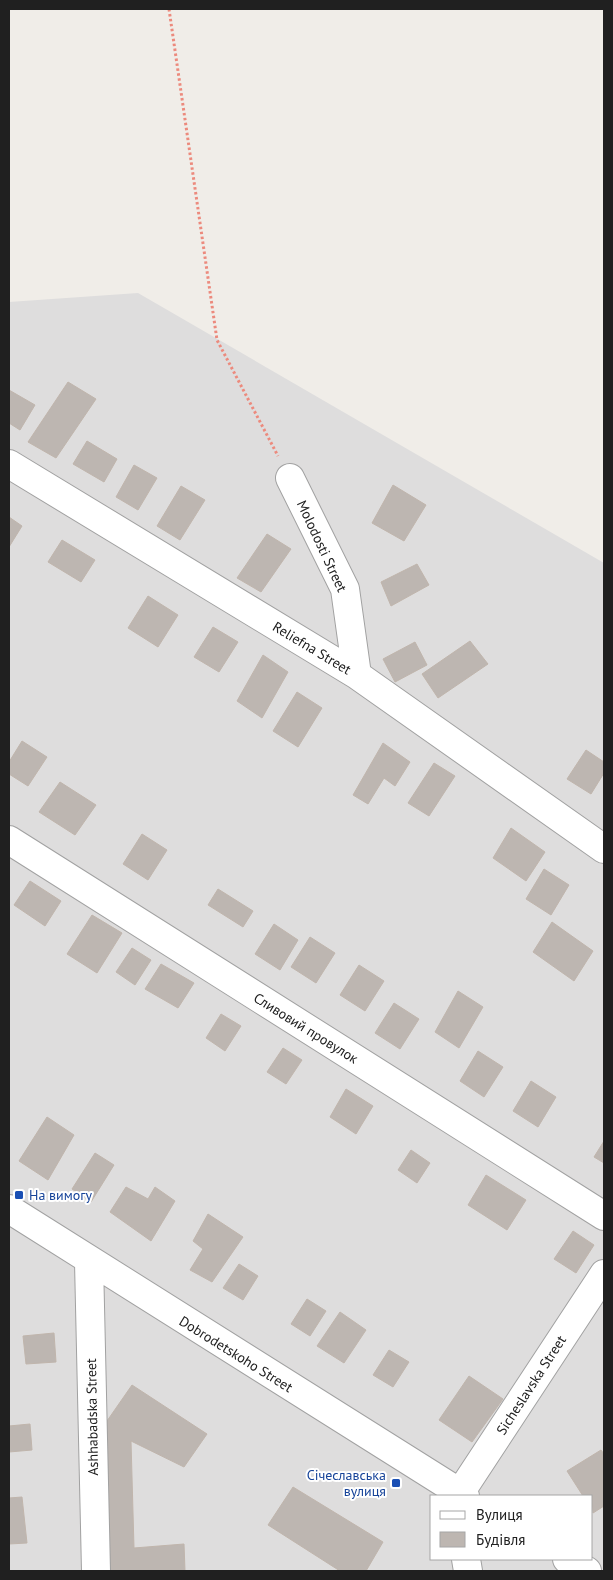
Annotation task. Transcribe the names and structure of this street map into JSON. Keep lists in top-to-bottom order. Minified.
{"streets":{"street":["Molodosti Street","Reliefna Street","Сливовий провулок","Dobrodetskoho Street","Sicheslavska Street","Ashhabadska Street"]},"crossings":[["Molodosti Street","Reliefna Street"],["Dobrodetskoho Street","Sicheslavska Street"],["Dobrodetskoho Street","Ashhabadska Street"]],"places":{"transit":["На вимогу","Січеславська вулиця"]},"legend":["Вулиця","Будівля"]}
